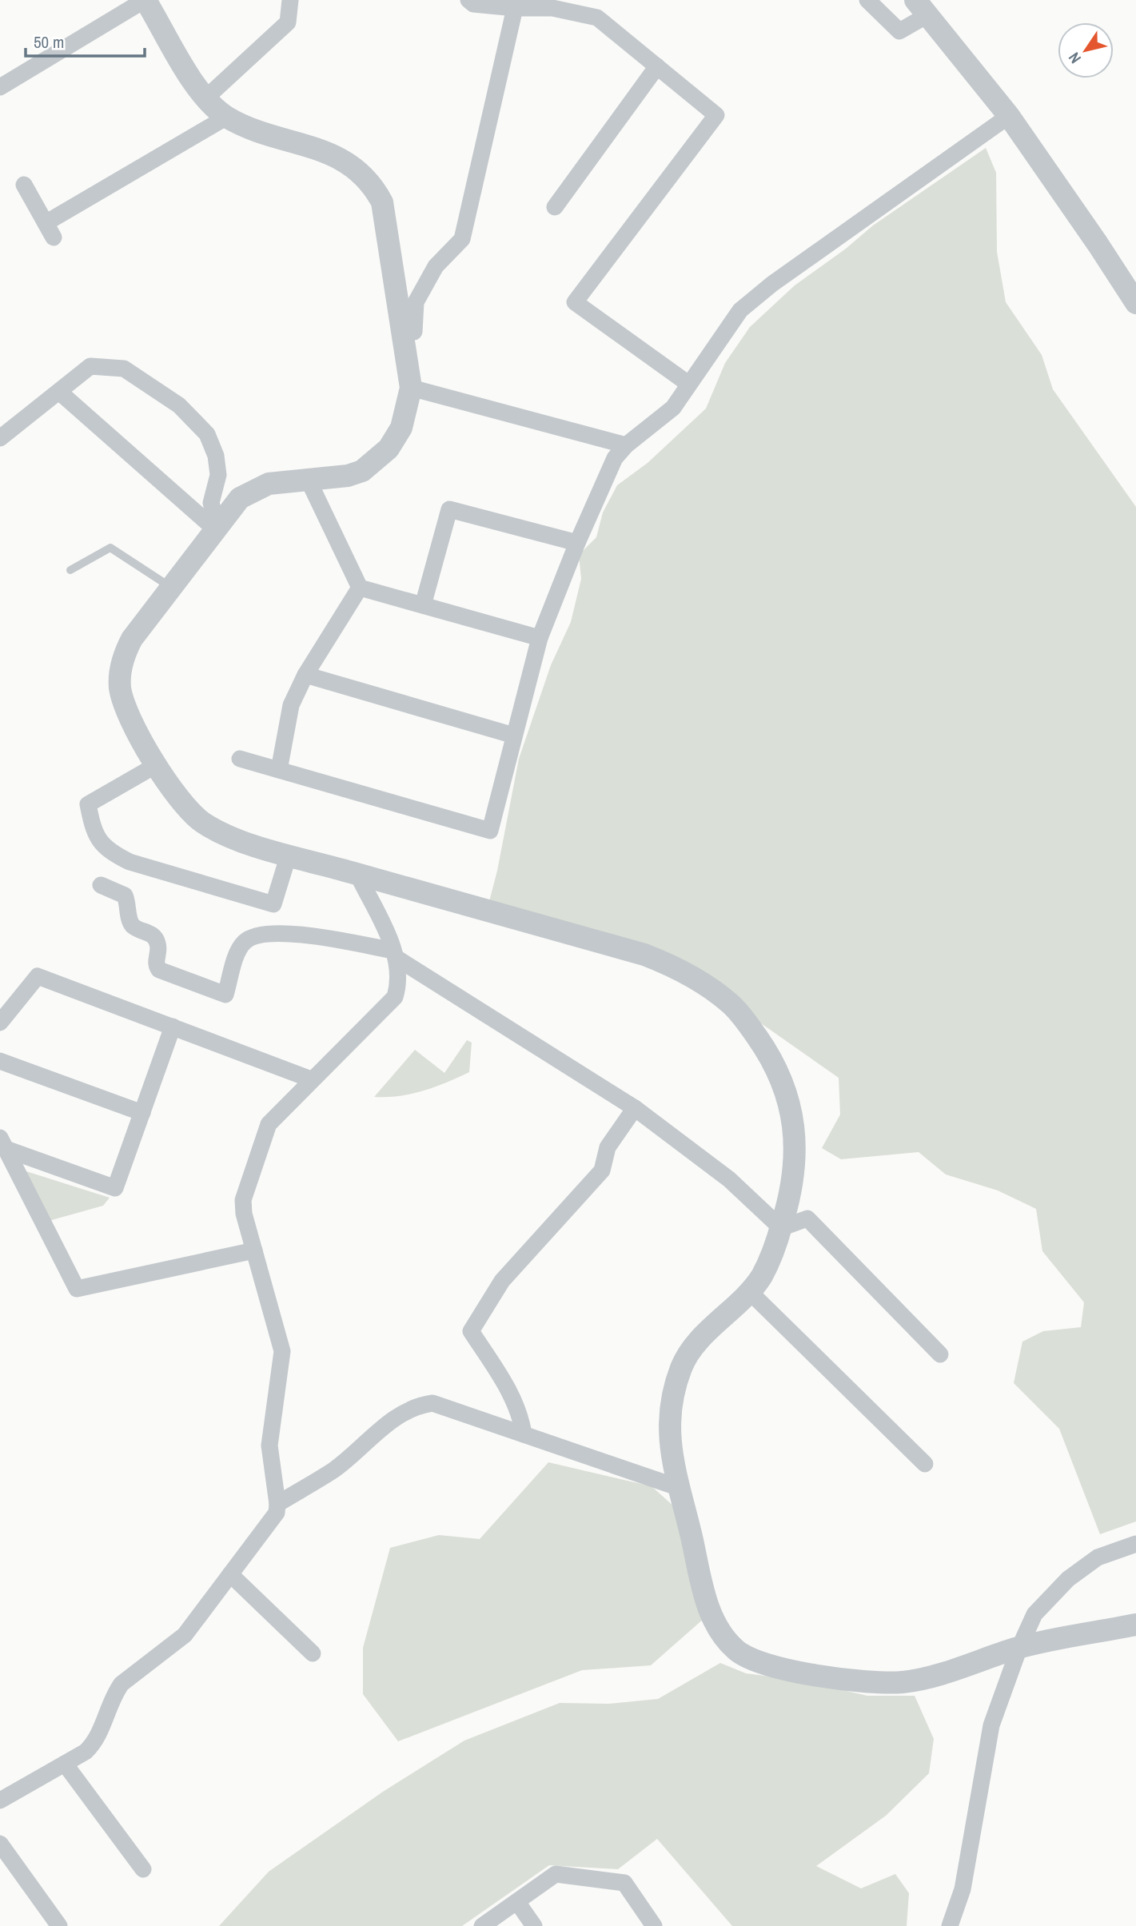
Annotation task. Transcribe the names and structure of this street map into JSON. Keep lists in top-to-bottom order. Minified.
{"scale_bar":"50 m","north":"bottom left"}
